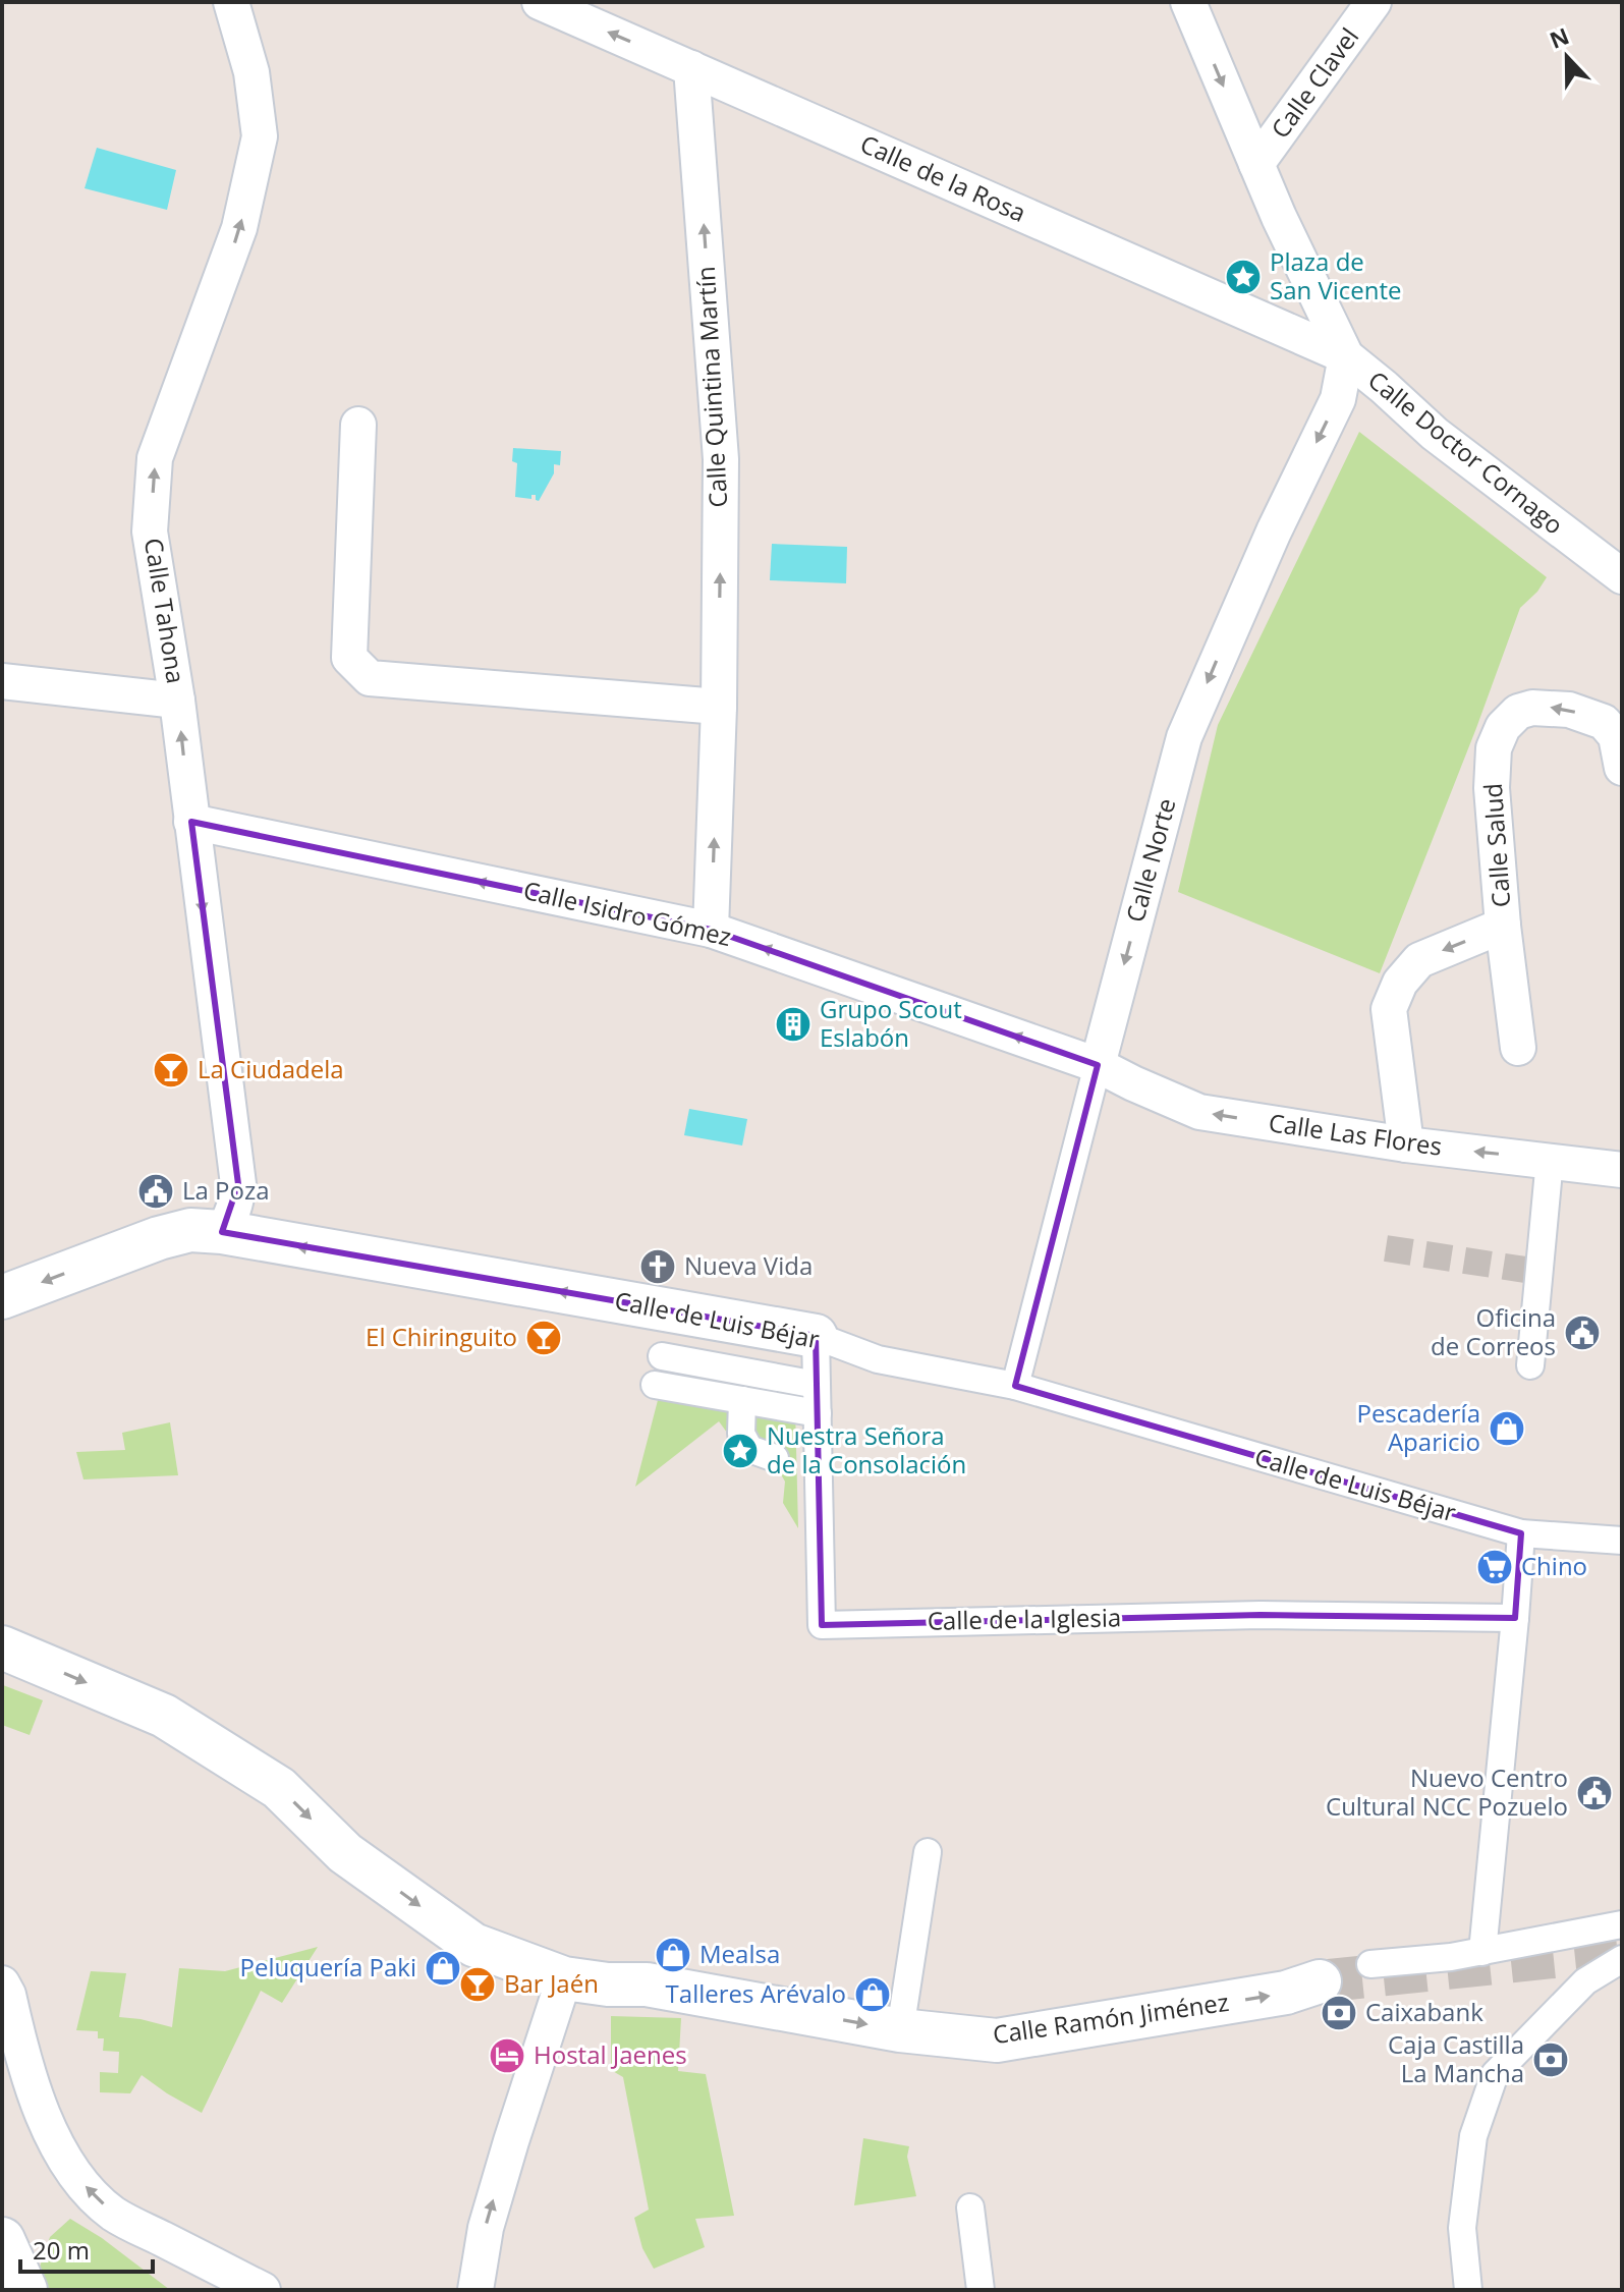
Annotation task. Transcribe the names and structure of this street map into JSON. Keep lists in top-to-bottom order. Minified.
{"streets":{"street":["Calle Clavel","Calle de la Rosa","Calle Quintina Martín","Calle Doctor Cornago","Calle Tahona","Calle Salud","Calle Norte","Calle Isidro Gómez","Calle Las Flores","Calle de Luis Béjar","Calle de la Iglesia","Calle Ramón Jiménez"]},"crossings":[["Calle Clavel","Calle Doctor Cornago"],["Calle de la Rosa","Calle Quintina Martín"],["Calle de la Rosa","Calle Doctor Cornago"],["Calle de la Rosa","Calle Norte"],["Calle Quintina Martín","Calle Isidro Gómez"],["Calle Doctor Cornago","Calle Norte"],["Calle Tahona","Calle Isidro Gómez"],["Calle Tahona","Calle de Luis Béjar"],["Calle Salud","Calle Las Flores"],["Calle Norte","Calle Isidro Gómez"],["Calle Norte","Calle Las Flores"],["Calle Norte","Calle de Luis Béjar"],["Calle Isidro Gómez","Calle Las Flores"],["Calle de Luis Béjar","Calle de la Iglesia"]],"one_way":["Calle Quintina Martín","Calle Norte","Calle Isidro Gómez","Calle Las Flores","Calle Ramón Jiménez"],"places":{"place":["Plaza de San Vicente","Nuestra Señora de la Consolación"],"building":["Grupo Scout Eslabón"],"bar":["La Ciudadela","El Chiringuito","Bar Jaén"],"public building":["La Poza","Oficina de Correos","Nuevo Centro Cultural NCC Pozuelo"],"church":["Nueva Vida"],"shop":["Pescadería Aparicio","Mealsa","Peluquería Paki","Talleres Arévalo"],"supermarket":["Chino"],"bank":["Caixabank","Caja Castilla La Mancha"],"hotel":["Hostal Jaenes"]},"scale_bar":"20 m","north":"top"}
